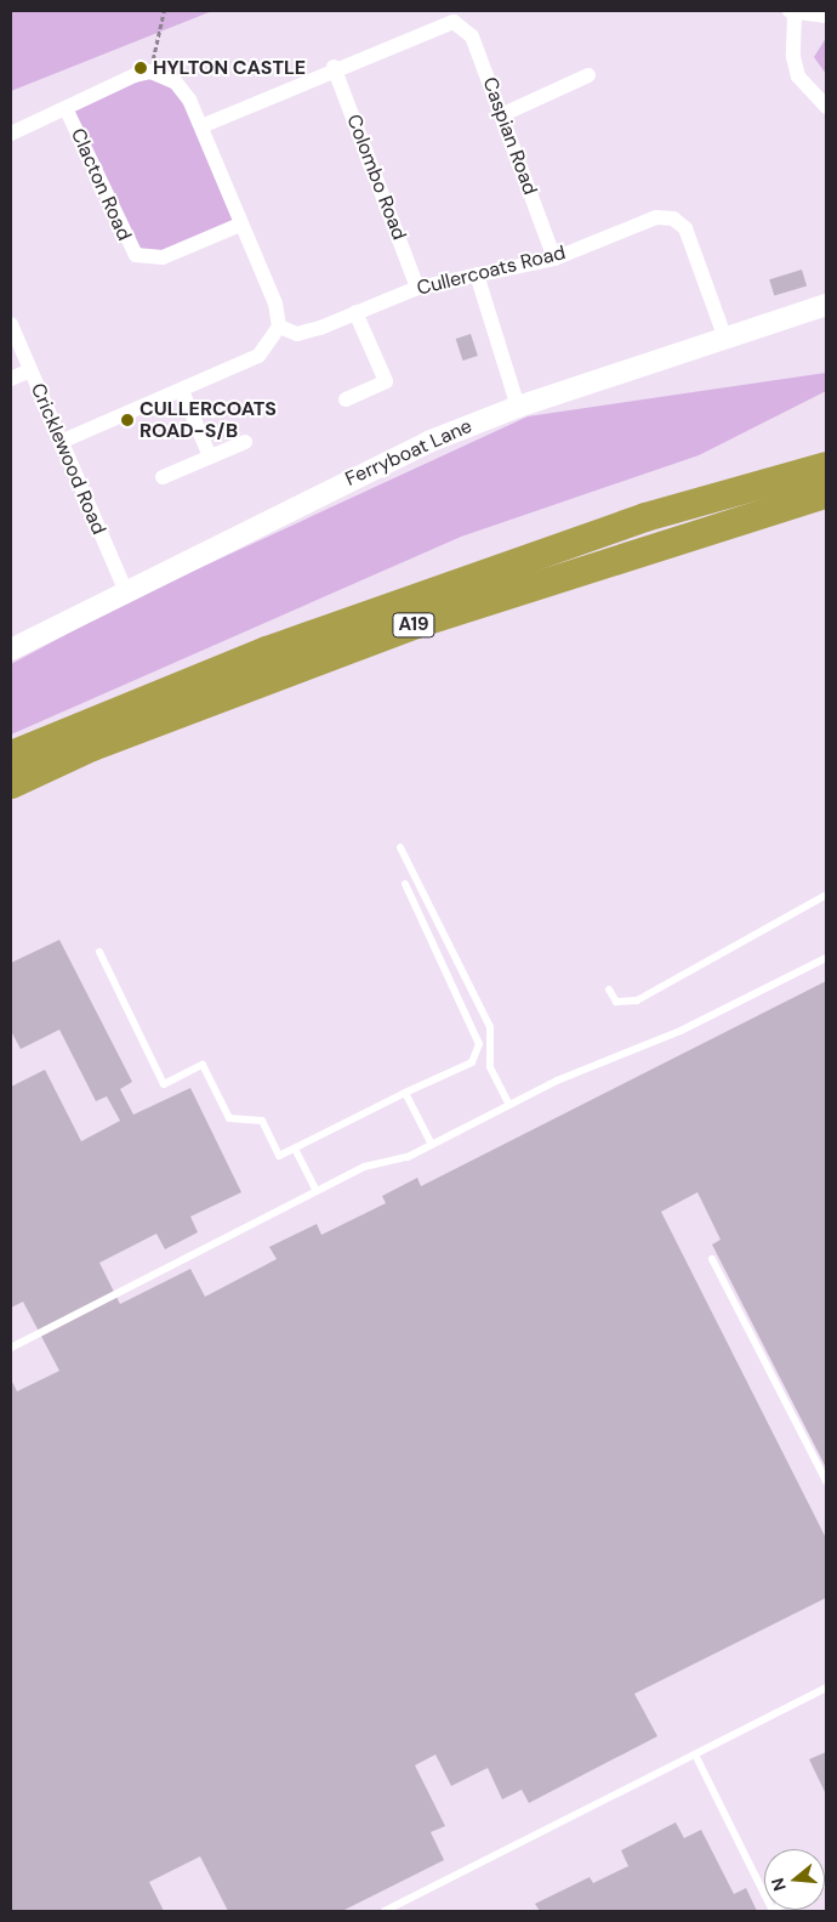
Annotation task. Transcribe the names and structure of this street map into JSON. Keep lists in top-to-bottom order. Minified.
{"streets":{"highway":["A19"],"street":["Caspian Road","Colombo Road","Clacton Road","Cullercoats Road","Ferryboat Lane","Cricklewood Road"]},"crossings":[["Caspian Road","Colombo Road"],["Caspian Road","Cullercoats Road"],["Colombo Road","Cullercoats Road"],["Cullercoats Road","Ferryboat Lane"],["Ferryboat Lane","Cricklewood Road"]],"places":["HYLTON CASTLE","CULLERCOATS ROAD-S/B"],"north":"left"}
